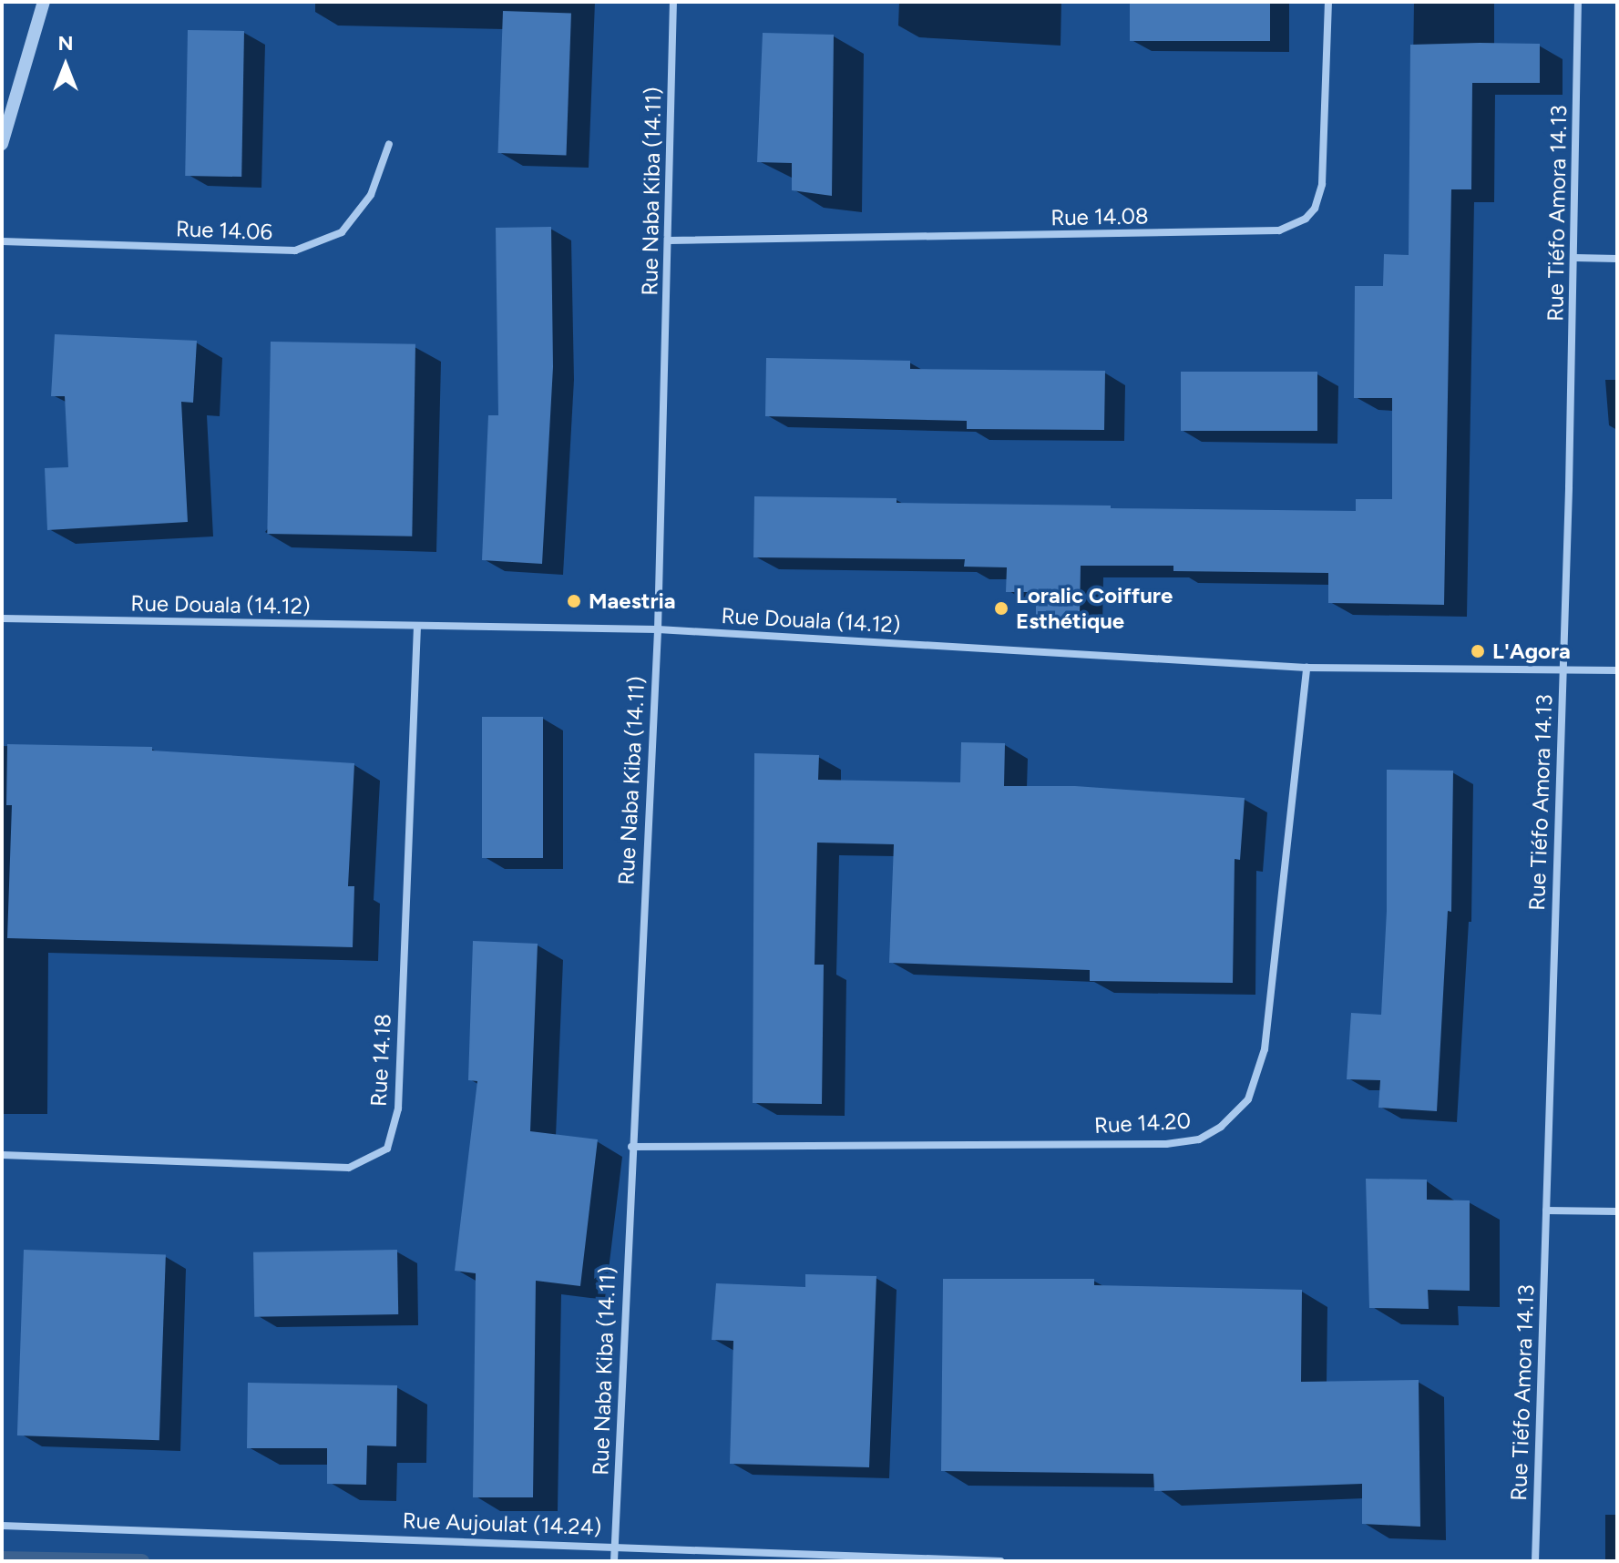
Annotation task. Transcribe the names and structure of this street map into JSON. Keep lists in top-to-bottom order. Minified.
{"streets":{"street":["Rue Naba Kiba (14.11)","Rue Tiéfo Amora 14.13","Rue 14.08","Rue 14.06","Rue Douala (14.12)","Rue 14.18","Rue 14.20","Rue Aujoulat (14.24)"]},"crossings":[["Rue Naba Kiba (14.11)","Rue 14.08"],["Rue Naba Kiba (14.11)","Rue Douala (14.12)"],["Rue Naba Kiba (14.11)","Rue 14.20"],["Rue Naba Kiba (14.11)","Rue Aujoulat (14.24)"],["Rue Tiéfo Amora 14.13","Rue Douala (14.12)"],["Rue Douala (14.12)","Rue 14.18"],["Rue Douala (14.12)","Rue 14.20"]],"places":["Maestria","Loralic Coiffure Esthétique","L'Agora"],"north":"top"}
